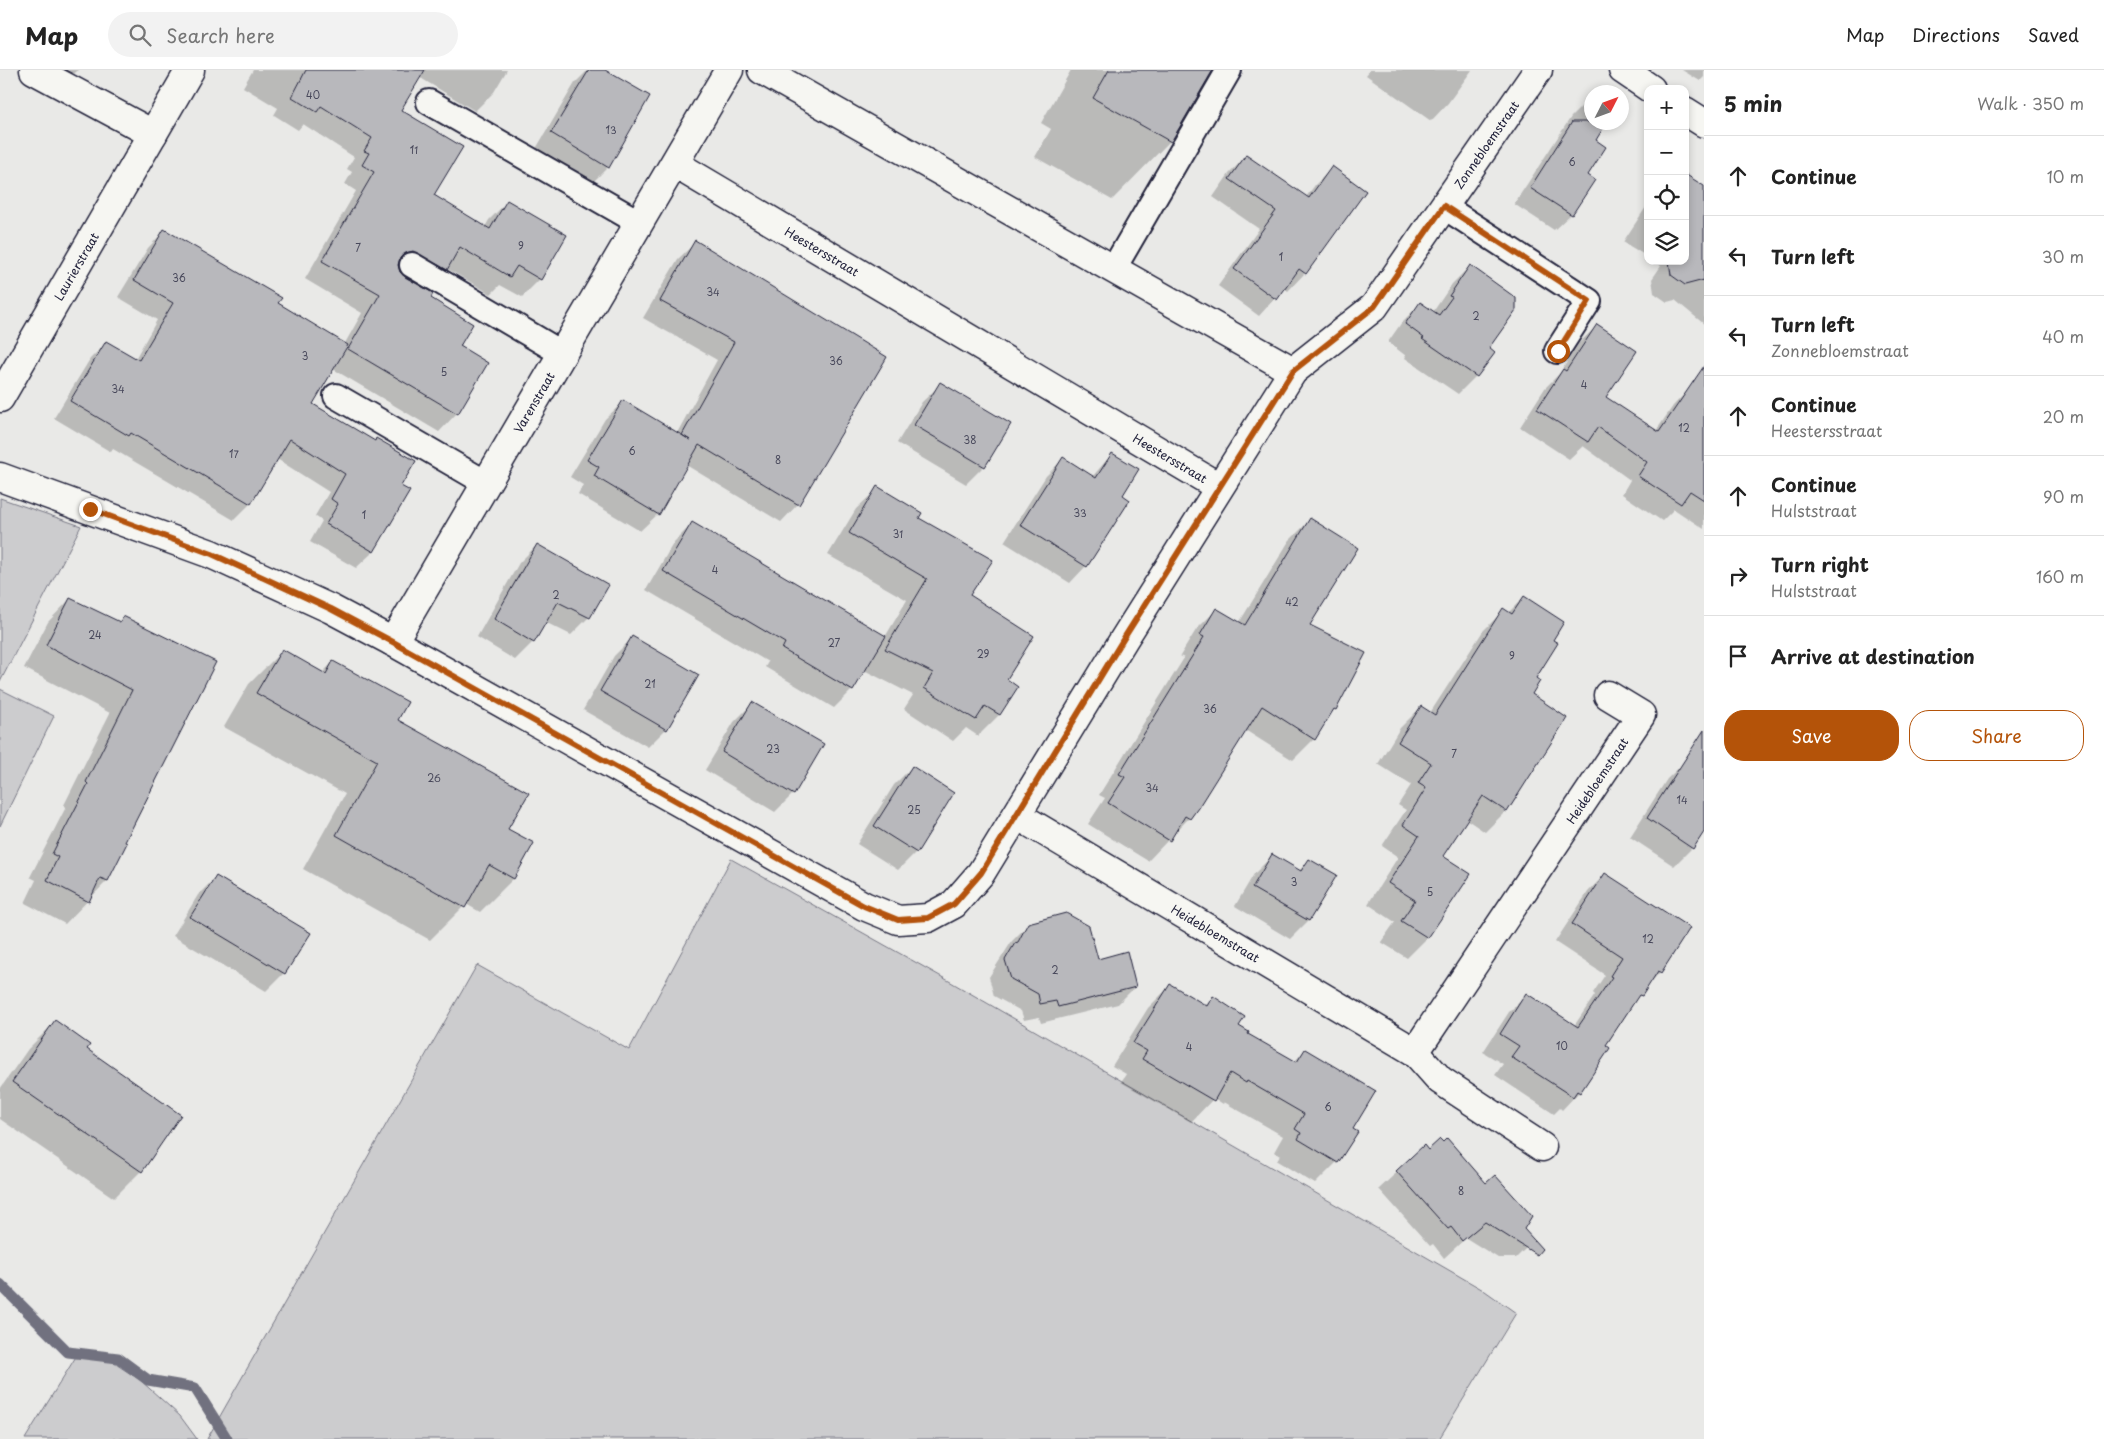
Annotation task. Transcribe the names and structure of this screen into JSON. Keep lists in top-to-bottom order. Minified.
{"streets":{"street":["Zonnebloemstraat","Heestersstraat","Laurierstraat","Varenstraat","Heidebloemstraat"]},"crossings":[["Zonnebloemstraat","Heestersstraat"],["Heestersstraat","Varenstraat"]],"house_numbers":["40","13","11","6","9","7","1","36","34","2","3","36","5","4","34","12","38","6","17","8","33","1","31","4","2","42","24","27","29","9","21","36","23","7","26","34","14","25","3","5","12","2","10","4","6","8"],"north":"top right","page":{"header":"Map","search":"Search here","nav":["Map","Directions","Saved"],"heading":["5 min","Walk · 350 m"],"map_buttons":["+","−"],"list":[["Continue","10 m"],["Turn left","30 m"],["Turn left","Zonnebloemstraat","40 m"],["Continue","Heestersstraat","20 m"],["Continue","Hulststraat","90 m"],["Turn right","Hulststraat","160 m"],"Arrive at destination"],"buttons":["Save","Share"]}}
